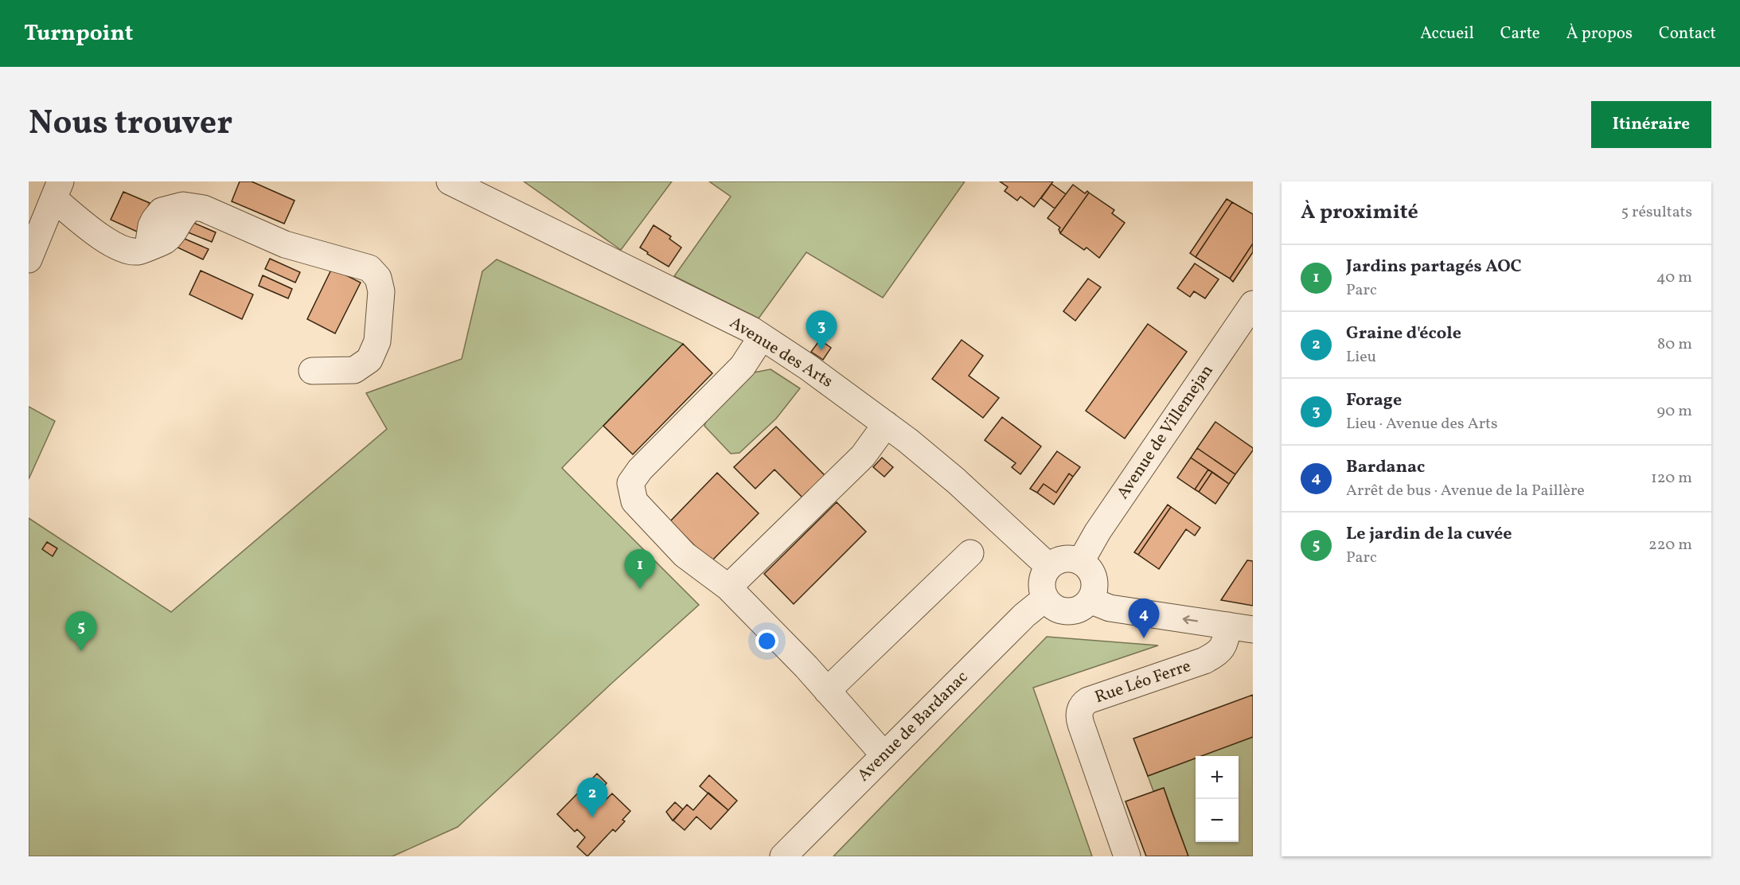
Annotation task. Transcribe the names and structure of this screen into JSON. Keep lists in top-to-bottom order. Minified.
{"streets":{"street":["Avenue des Arts","Avenue de Villemejan","Rue Léo Ferre","Avenue de Bardanac"]},"crossings":[["Avenue des Arts","Avenue de Villemejan"],["Avenue des Arts","Avenue de Bardanac"],["Avenue de Villemejan","Avenue de Bardanac"]],"page":{"header":"Turnpoint","nav":["Accueil","Carte","À propos","Contact"],"title":"Nous trouver","buttons":"Itinéraire","heading":["À proximité","5 résultats"],"list":[{"mark":"1","name":"Jardins partagés AOC","note":"Parc","value":"40 m"},{"mark":"2","name":"Graine d'école","note":"Lieu","value":"80 m"},{"mark":"3","name":"Forage","note":"Lieu · Avenue des Arts","value":"90 m"},{"mark":"4","name":"Bardanac","note":"Arrêt de bus · Avenue de la Paillère","value":"120 m"},{"mark":"5","name":"Le jardin de la cuvée","note":"Parc","value":"220 m"}],"pins":["3","1","4","5","2"],"map_buttons":["+","−"]}}
